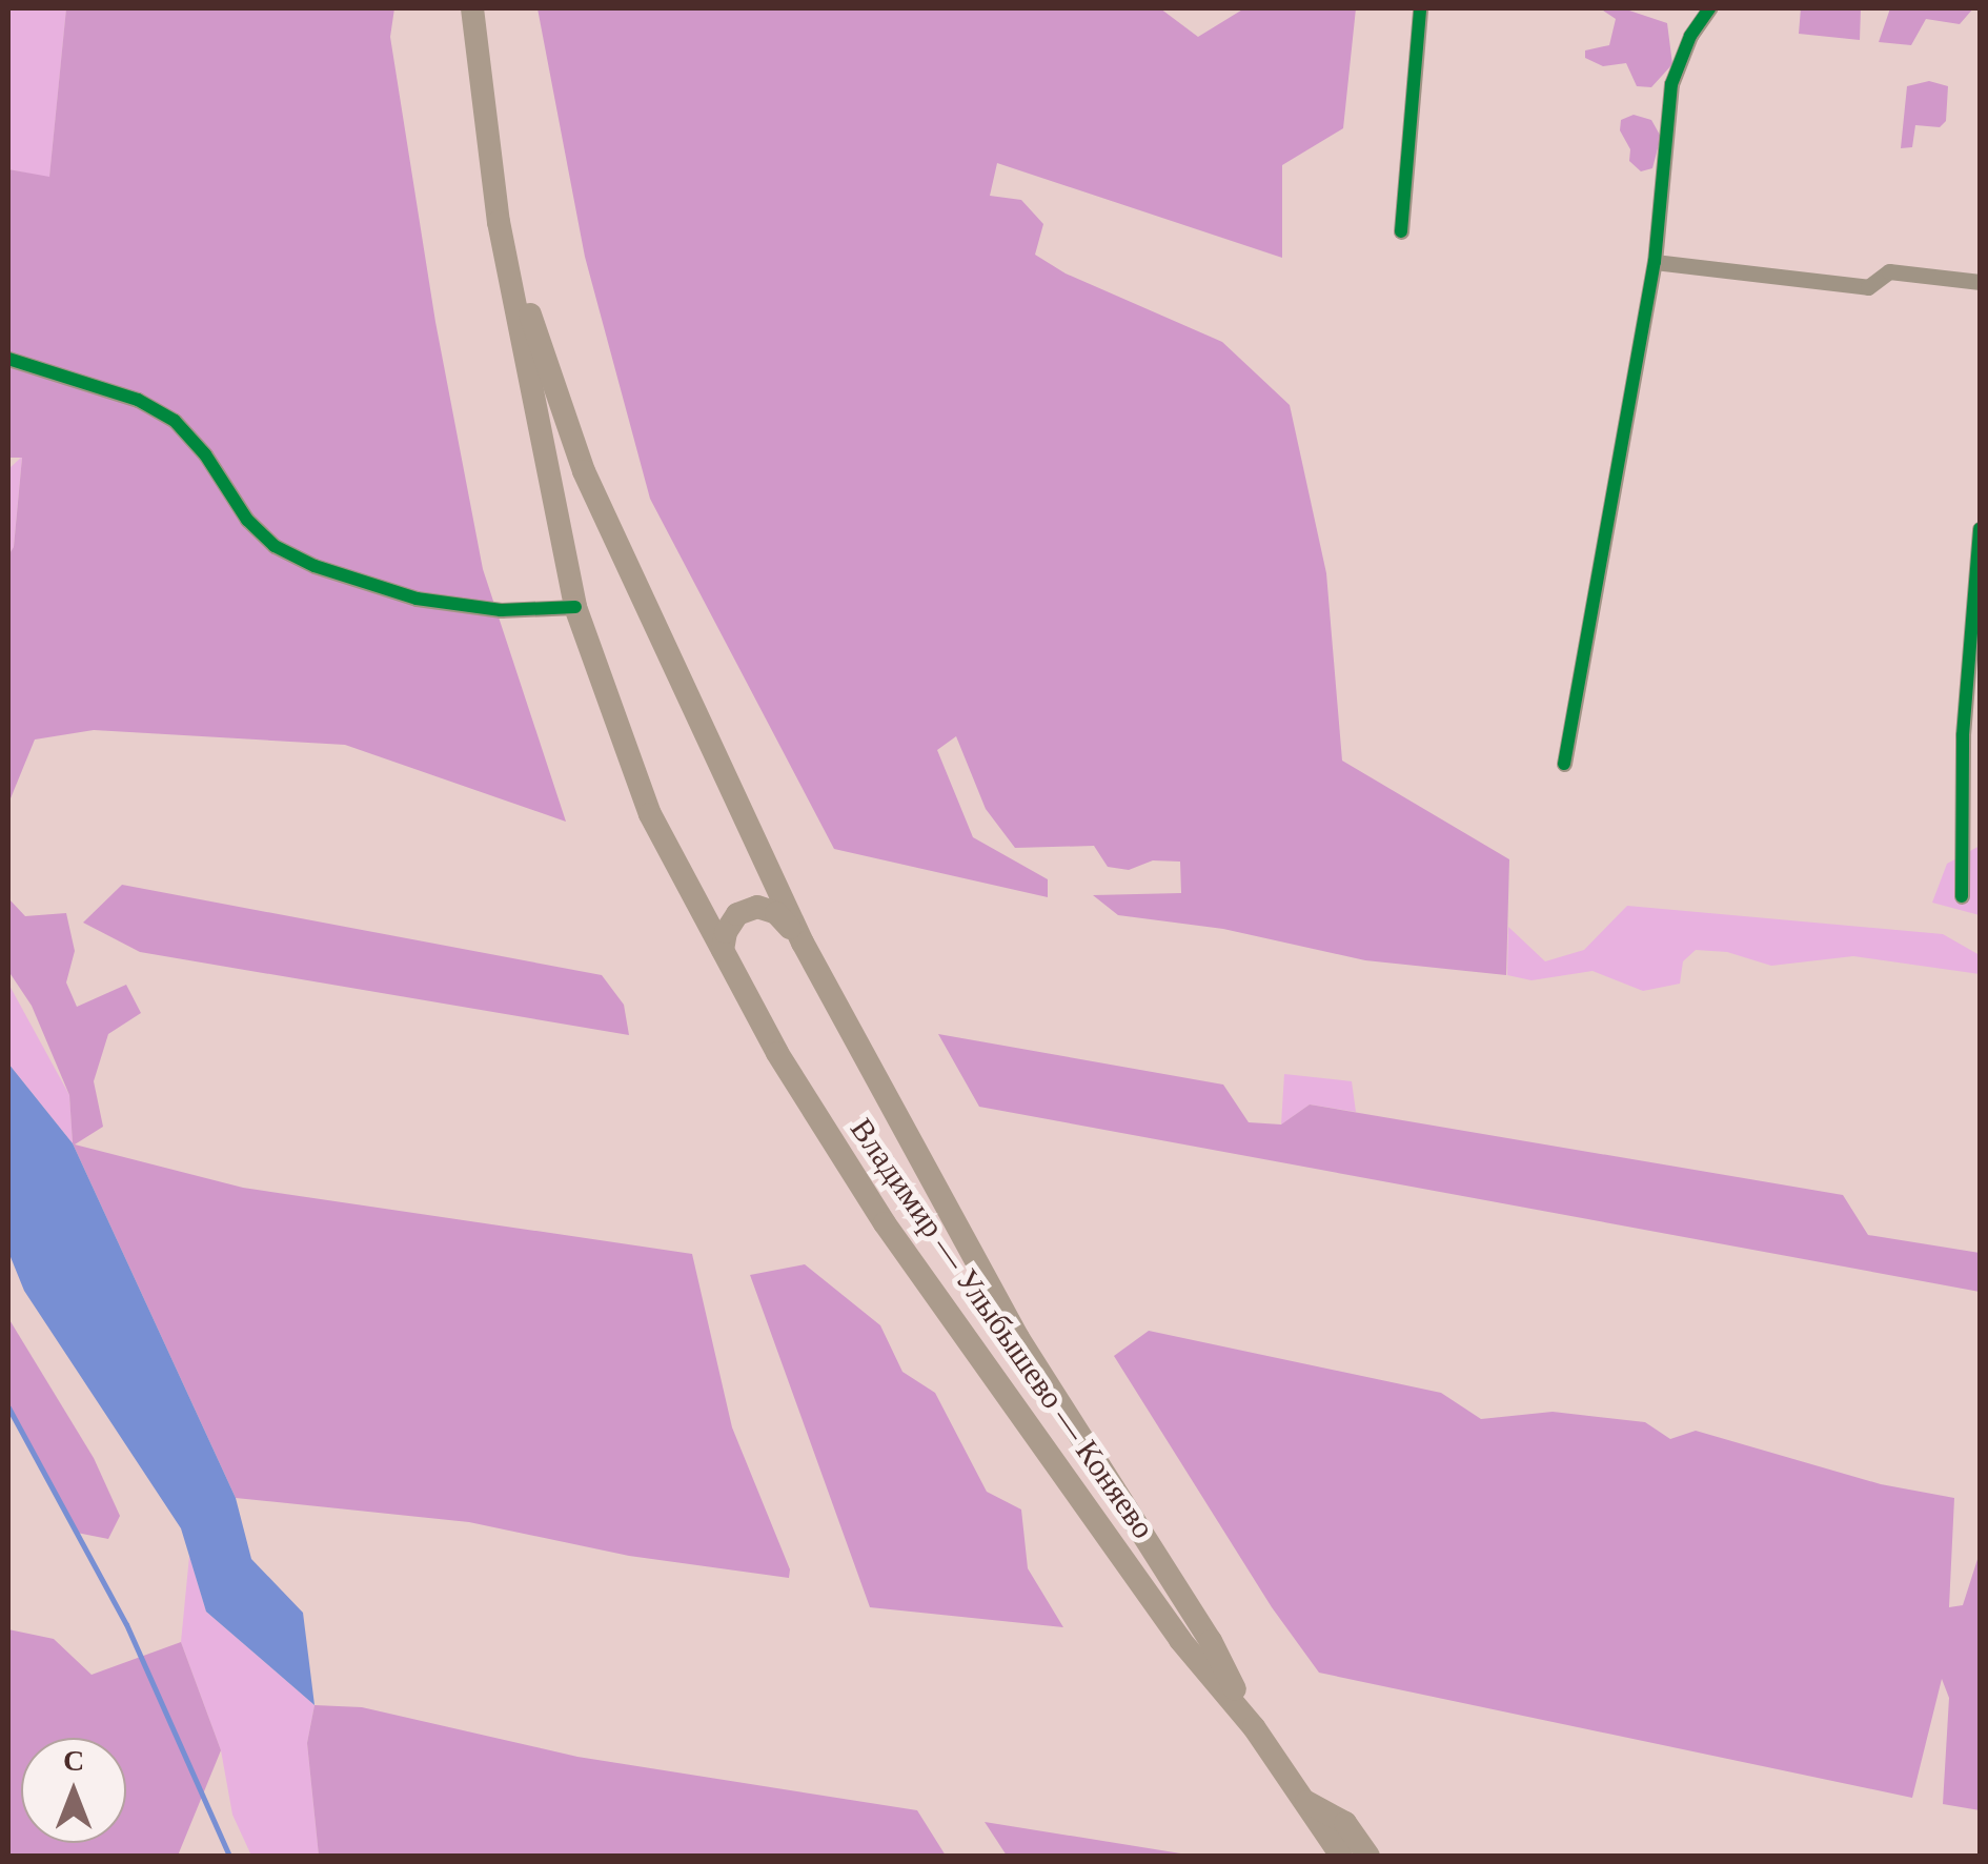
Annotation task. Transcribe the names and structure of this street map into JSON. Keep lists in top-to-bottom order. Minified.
{"streets":{"main road":["Владимир — Улыбышево — Коняево"]},"north":"top"}
